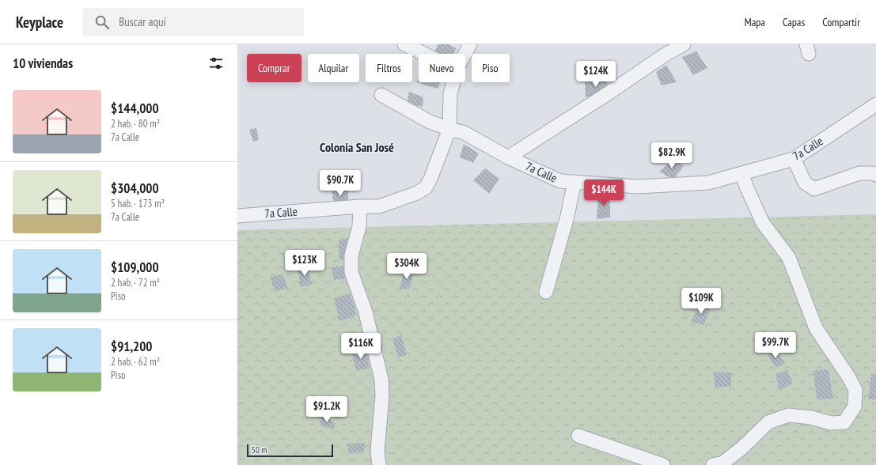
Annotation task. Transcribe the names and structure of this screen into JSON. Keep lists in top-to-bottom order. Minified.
{"streets":{"street":["7a Calle"]},"districts":["Colonia San José"],"scale_bar":"50 m","page":{"header":"Keyplace","search":"Buscar aquí","nav":["Mapa","Capas","Compartir"],"heading":"10 viviendas","chip":["Comprar","Alquilar","Filtros","Nuevo","Piso"],"price":["$124K","$82.9K","$90.7K","$144K","$123K","$304K","$109K","$99.7K","$116K","$91.2K"],"list":[{"name":"$144,000","note":"2 hab. · 80 m² · 7a Calle"},{"name":"$304,000","note":"5 hab. · 173 m² · 7a Calle"},{"name":"$109,000","note":"2 hab. · 72 m² · Piso"},{"name":"$91,200","note":"2 hab. · 62 m² · Piso"}],"scale":"50 m"}}
